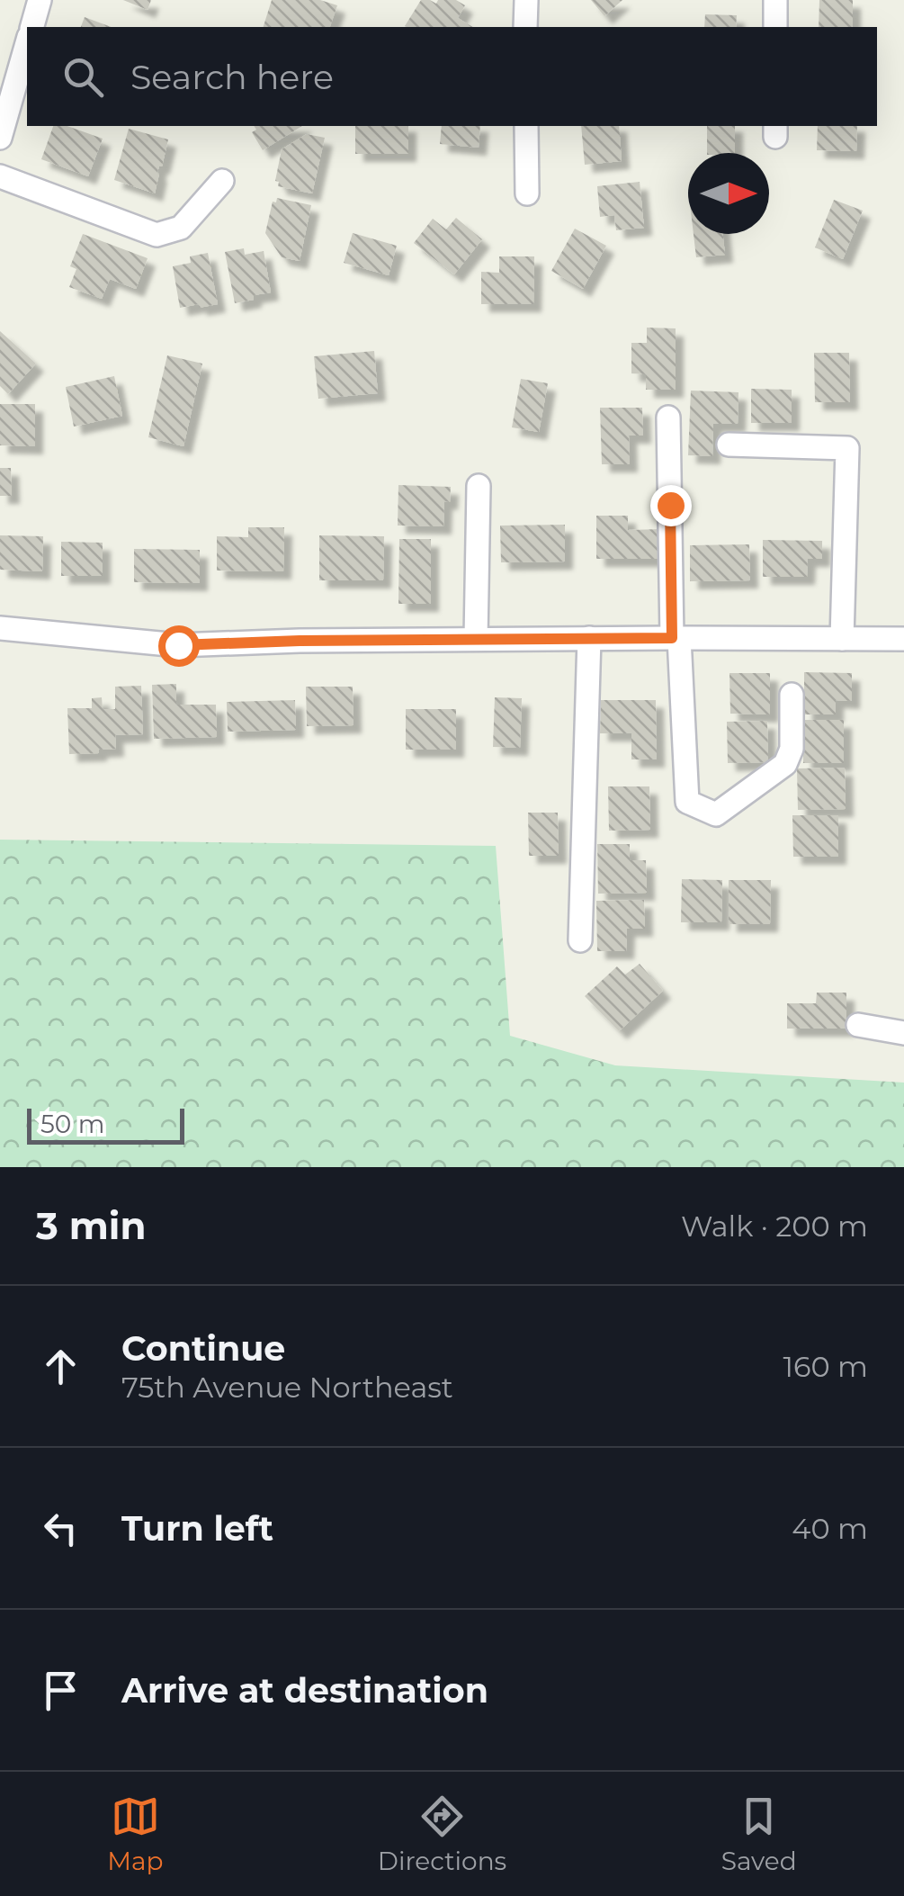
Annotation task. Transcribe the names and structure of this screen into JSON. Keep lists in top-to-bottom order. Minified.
{"scale_bar":"50 m","north":"right","page":{"search":"Search here","scale":"50 m","heading":["3 min","Walk · 200 m"],"list":[["Continue","75th Avenue Northeast","160 m"],["Turn left","40 m"],"Arrive at destination"],"nav":["Map","Directions","Saved"]}}
